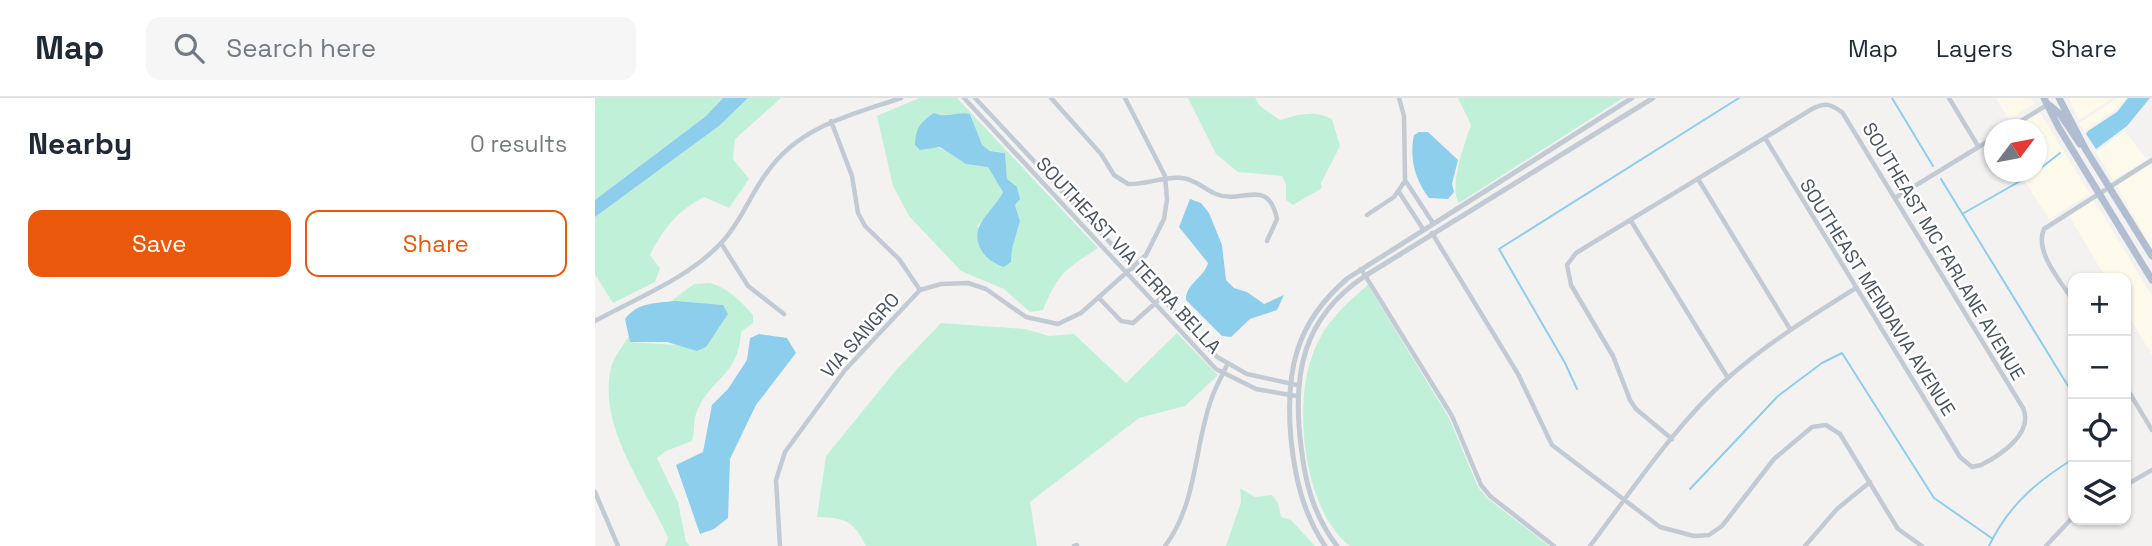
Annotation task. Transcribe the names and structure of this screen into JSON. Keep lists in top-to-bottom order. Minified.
{"streets":{"street":["SOUTHEAST MC FARLANE AVENUE","SOUTHEAST VIA TERRA BELLA","SOUTHEAST MENDAVIA AVENUE","VIA SANGRO"]},"crossings":[["SOUTHEAST MC FARLANE AVENUE","SOUTHEAST MENDAVIA AVENUE"],["SOUTHEAST VIA TERRA BELLA","VIA SANGRO"]],"north":"top right","page":{"header":"Map","search":"Search here","nav":["Map","Layers","Share"],"heading":["Nearby","0 results"],"buttons":["Save","Share"],"map_buttons":["+","−"]}}
